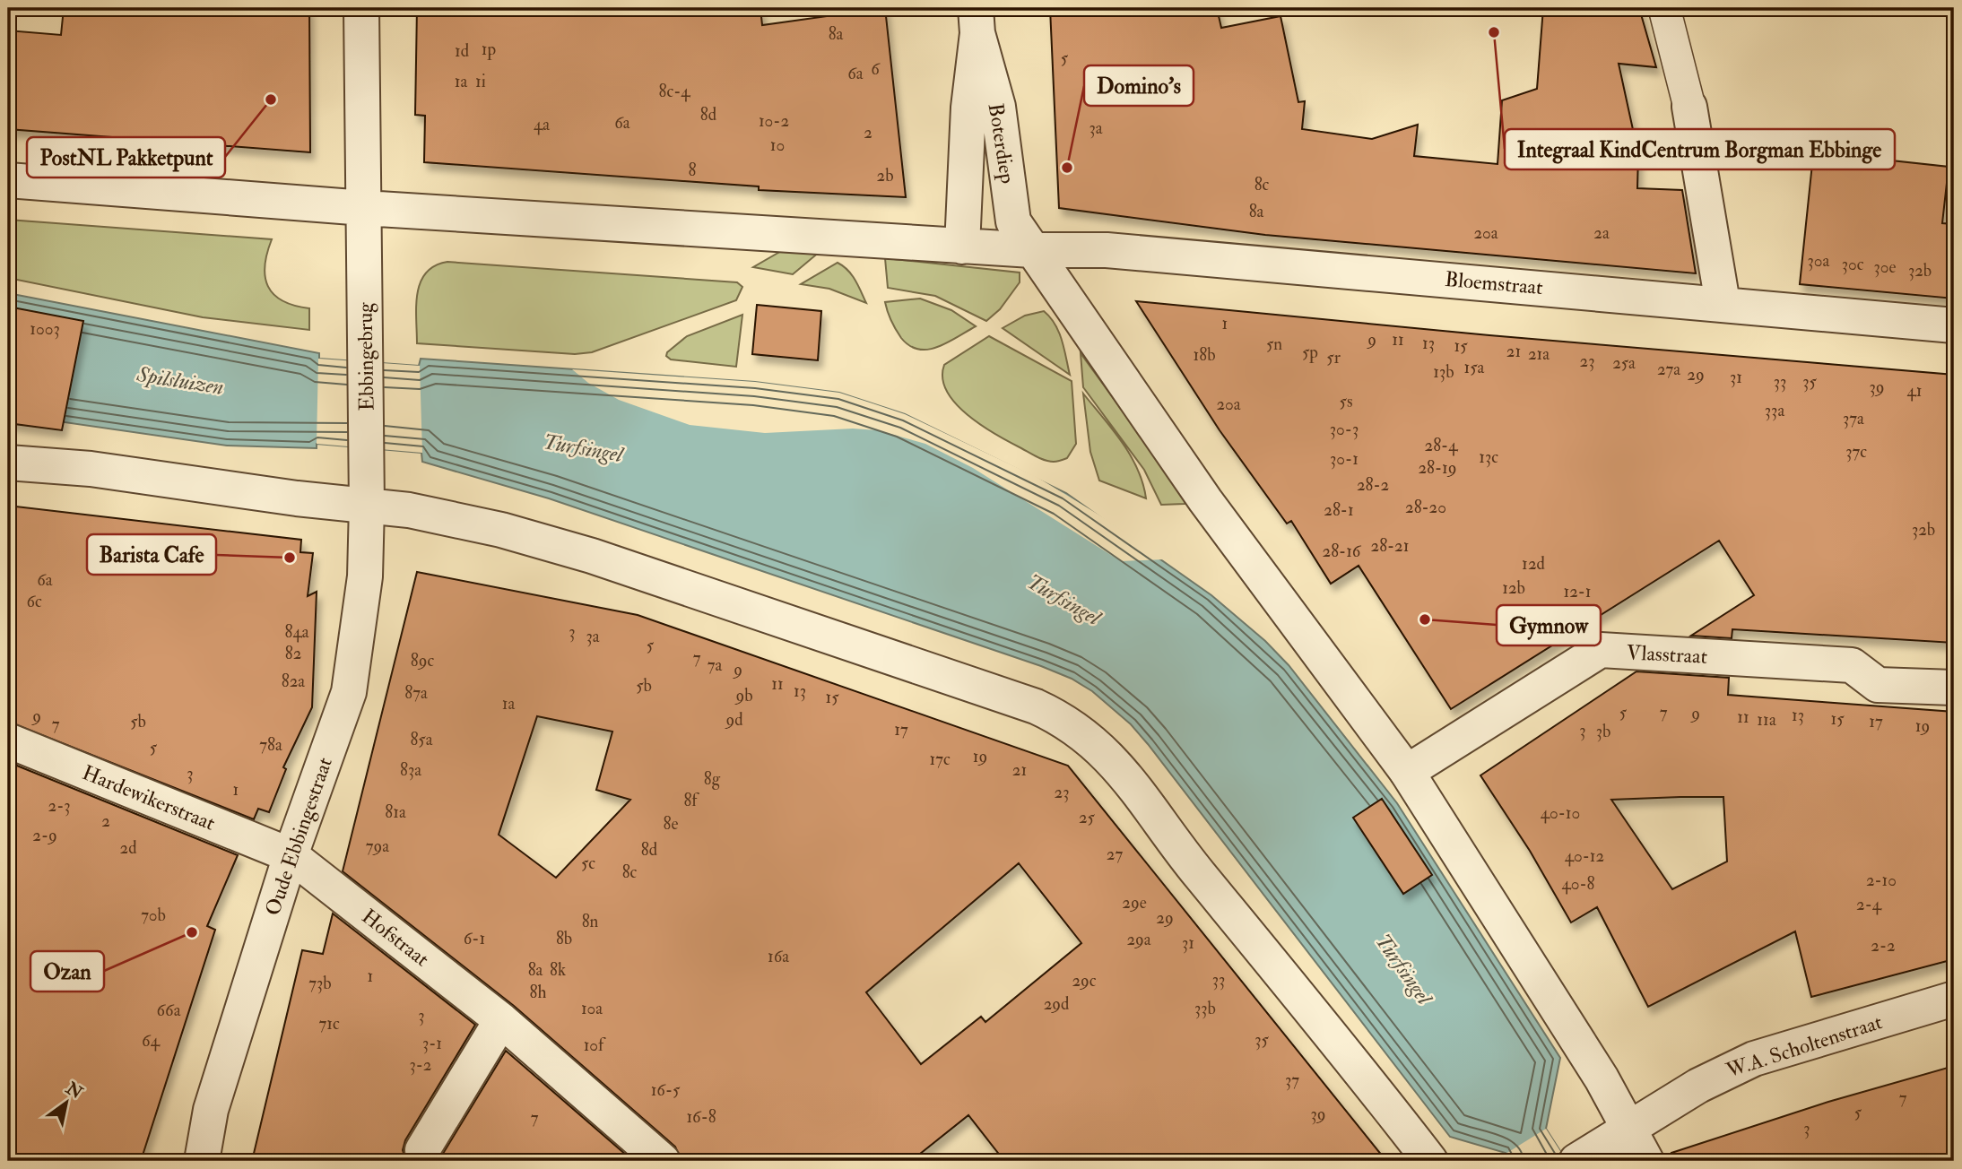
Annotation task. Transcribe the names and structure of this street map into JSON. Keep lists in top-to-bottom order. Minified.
{"streets":{"street":["Boterdiep","Bloemstraat","Ebbingebrug","Vlasstraat","Hardewikerstraat","Oude Ebbingestraat","Hofstraat","W.A. Scholtenstraat"]},"crossings":[["Boterdiep","Bloemstraat"],["Ebbingebrug","Oude Ebbingestraat"],["Hardewikerstraat","Oude Ebbingestraat"],["Hardewikerstraat","Hofstraat"],["Oude Ebbingestraat","Hofstraat"]],"water":["Spilsluizen","Turfsingel"],"places":["Integraal KindCentrum Borgman Ebbinge","PostNL Pakketpunt","Domino's","Barista Cafe","Gymnow","Ozan"],"house_numbers":["8a","1p","1d","5","6","6a","1a","1i","8c-4","8d","10-2","6a","4a","3a","2","10","8","2b","8c","8a","20a","2a","30a","30c","30e","32b","1","1003","9","11","13","5n","15","21","5p","21a","18b","5r","23","25a","15a","27a","13b","29","31","33","35","39","41","5s","20a","33a","37a","30-3","28-4","37c","13c","30-1","28-19","28-2","28-20","28-1","32b","28-21","28-16","12d","6a","12b","12-1","6c","84a","3","3a","5","82","7","89c","7a","9","82a","11","5b","13","87a","9b","15","1a","5","7","9","13","9","11","15","9d","11a","5b","17","7","19","17","3","3b","85a","78a","5","19","17c","83a","21","3","8g","1","23","8f","2-3","81a","40-10","25","2","8e","2-9","79a","2d","8d","27","40-12","5c","8c","2-10","40-8","29e","2-4","70b","29","8n","6-1","8b","29a","31","2-2","16a","8a","8k","1","33","29c","73b","8h","29d","10a","33b","66a","3","71c","35","64","3-1","10f","3-2","37","16-5","7","5","39","16-8","7","3"],"north":"top right"}
